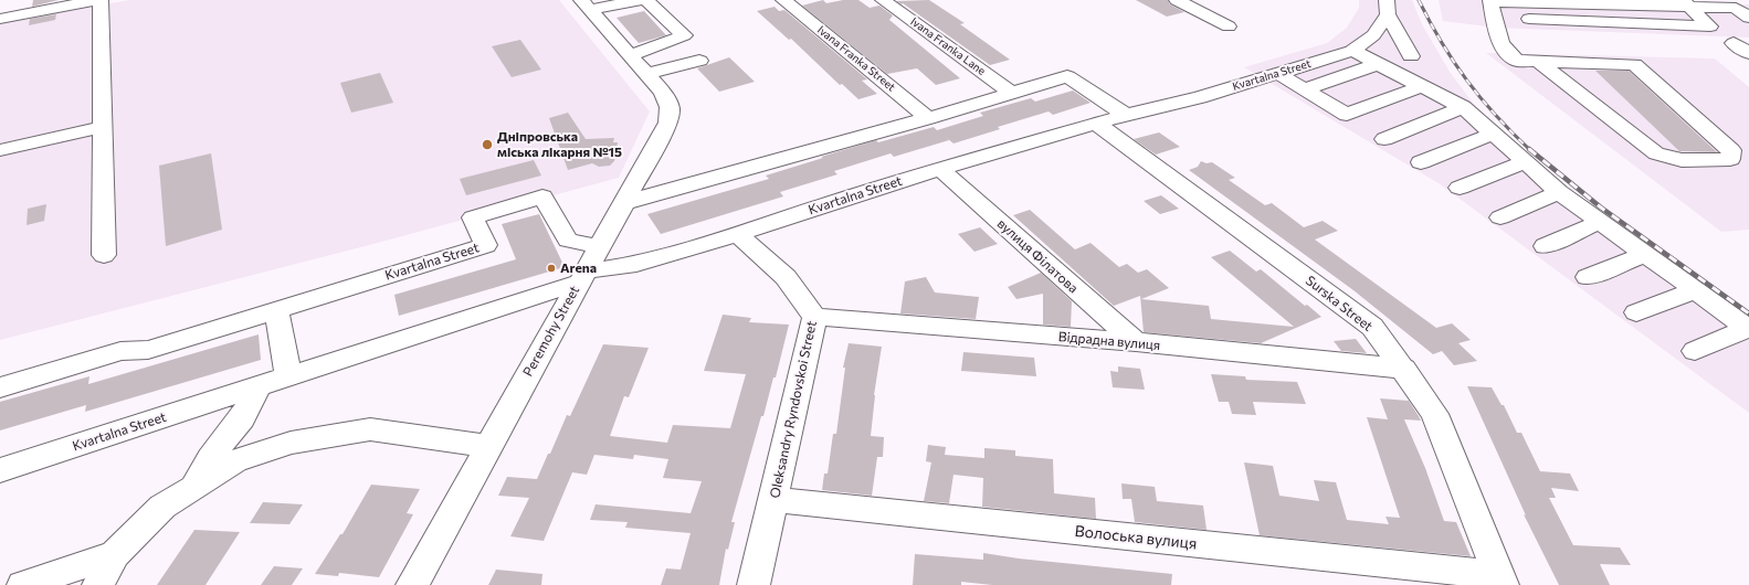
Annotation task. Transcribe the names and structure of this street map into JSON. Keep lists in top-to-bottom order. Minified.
{"streets":{"street":["Ivana Franka Lane","Ivana Franka Street","Kvartalna Street","вулиця Філатова","Surska Street","Peremohy Street","Відрадна вулиця","Oleksandry Ryndovskoi Street","Волоська вулиця"]},"crossings":[["Kvartalna Street","вулиця Філатова"],["Kvartalna Street","Surska Street"],["Kvartalna Street","Peremohy Street"],["Kvartalna Street","Oleksandry Ryndovskoi Street"],["вулиця Філатова","Відрадна вулиця"],["Surska Street","Відрадна вулиця"],["Surska Street","Волоська вулиця"],["Відрадна вулиця","Oleksandry Ryndovskoi Street"],["Oleksandry Ryndovskoi Street","Волоська вулиця"]],"places":["Дніпровська міська лікарня №15","Arena"]}
